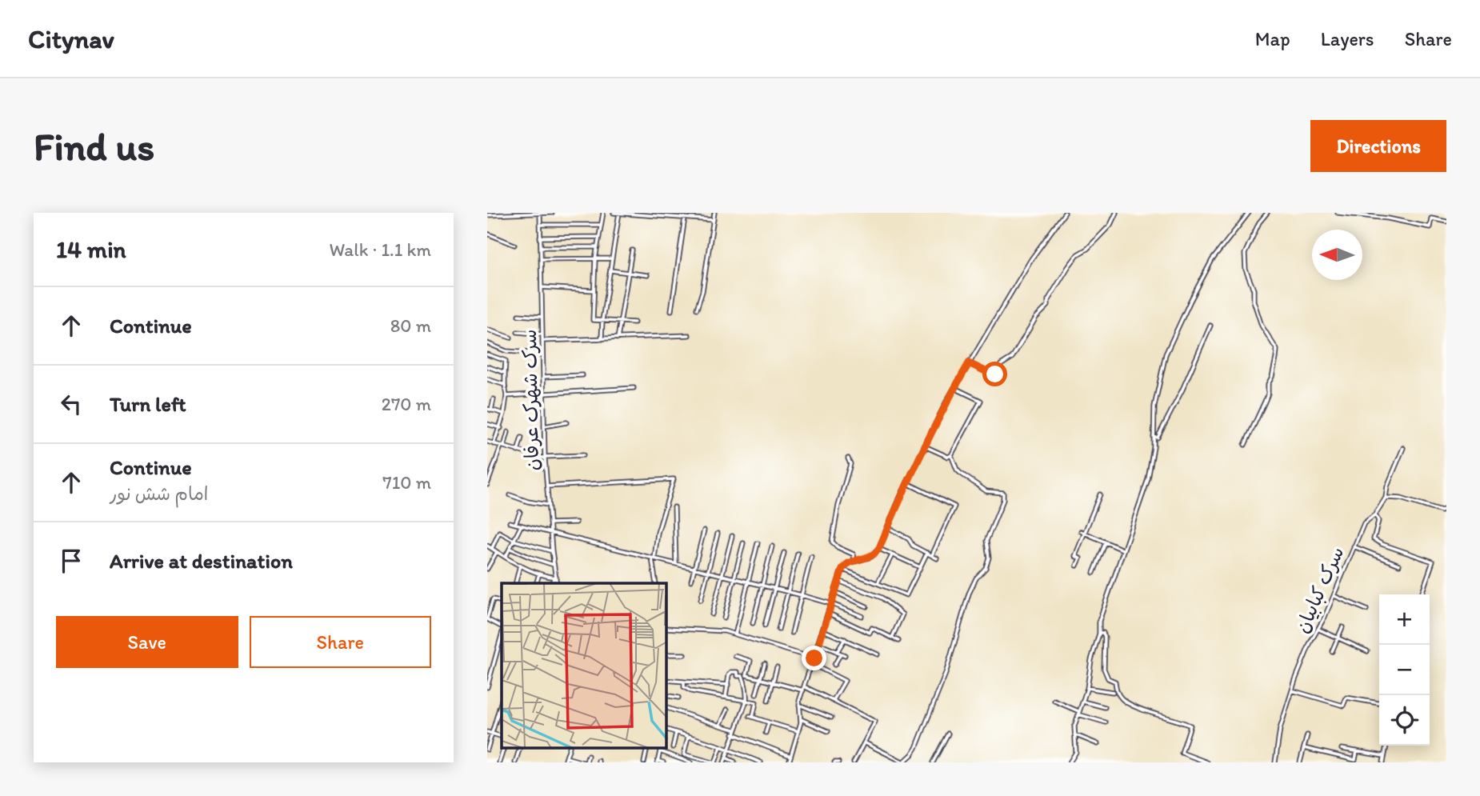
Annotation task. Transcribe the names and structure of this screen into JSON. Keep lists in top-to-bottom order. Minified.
{"streets":{"street":["سرک شهرک عرفان","سرک کبابیان"]},"north":"left","page":{"header":"Citynav","nav":["Map","Layers","Share"],"buttons":["Directions",["Save","Share"]],"title":"Find us","heading":["14 min","Walk · 1.1 km"],"list":[["Continue","80 m"],["Turn left","270 m"],["Continue","امام شش نور","710 m"],"Arrive at destination"],"map_buttons":["+","−"]}}
